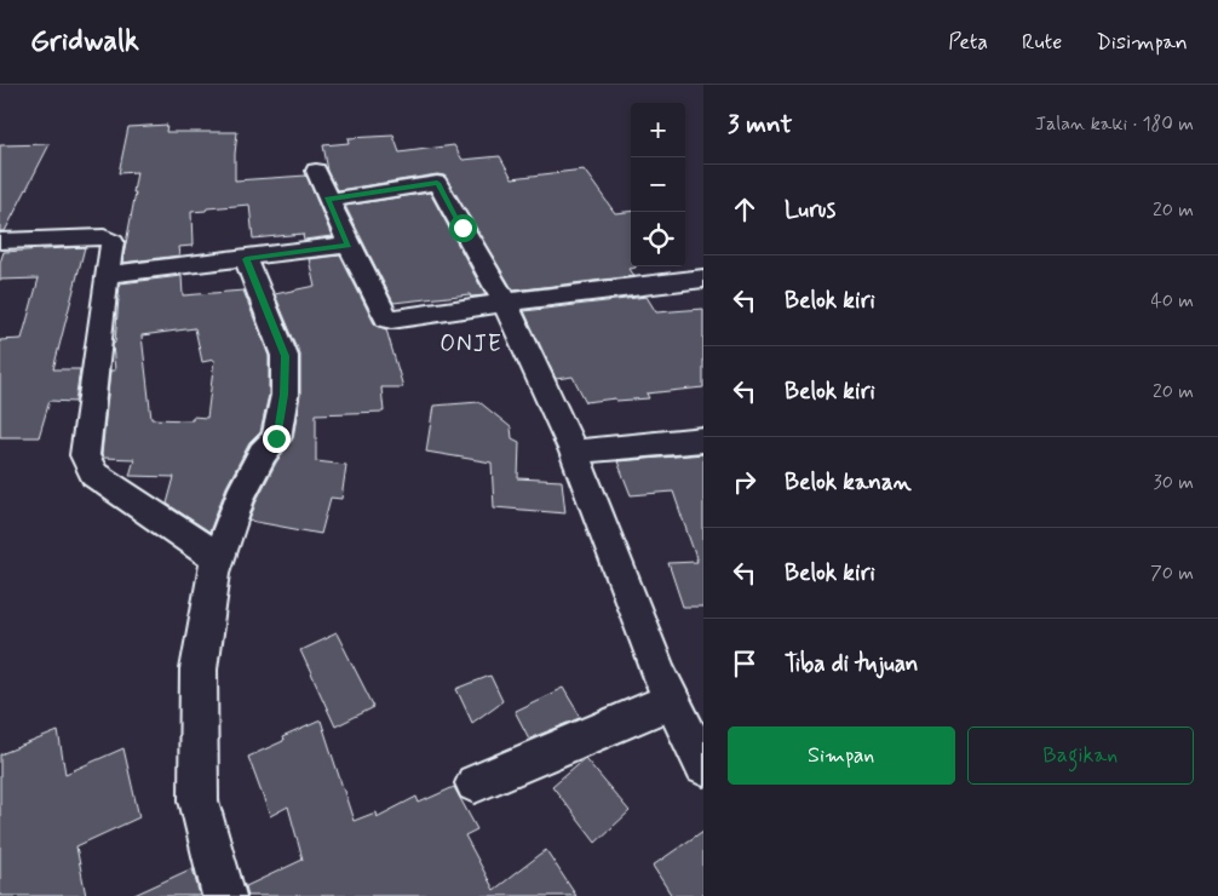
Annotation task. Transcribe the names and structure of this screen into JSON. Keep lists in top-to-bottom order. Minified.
{"districts":["ONJE"],"page":{"header":"Gridwalk","nav":["Peta","Rute","Disimpan"],"heading":["3 mnt","Jalan kaki · 180 m"],"map_buttons":["+","−"],"list":[["Lurus","20 m"],["Belok kiri","40 m"],["Belok kiri","20 m"],["Belok kanan","30 m"],["Belok kiri","70 m"],"Tiba di tujuan"],"buttons":["Simpan","Bagikan"]}}
